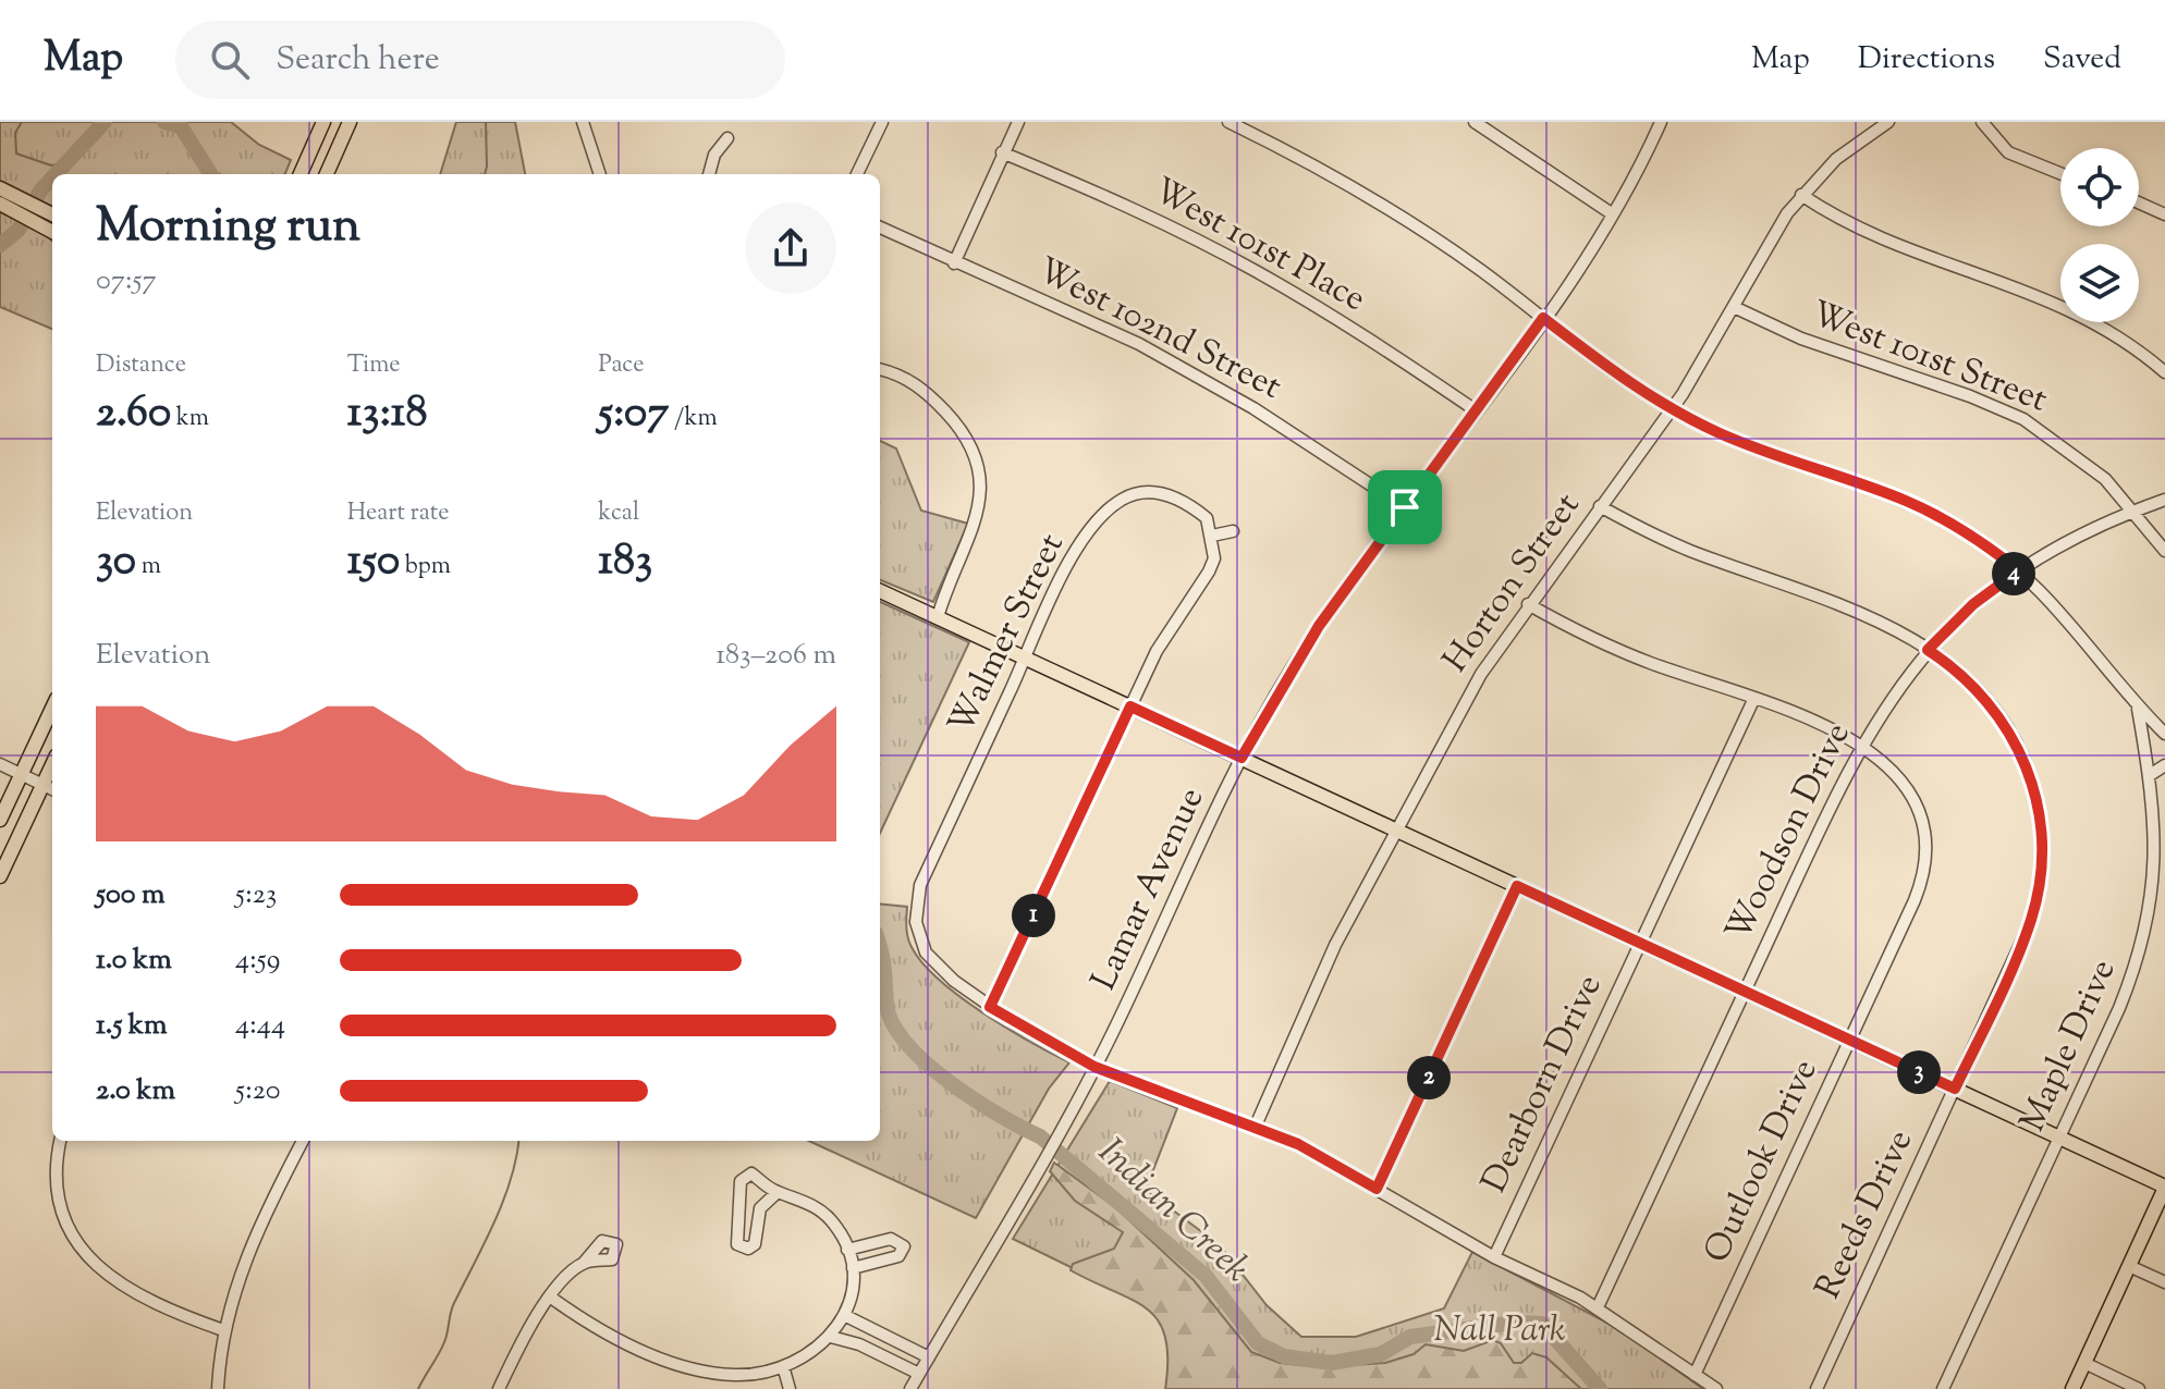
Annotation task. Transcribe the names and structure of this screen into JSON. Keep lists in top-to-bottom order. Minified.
{"streets":{"street":["West 101st Place","West 102nd Street","West 101st Street","Horton Street","Walmer Street","Woodson Drive","Lamar Avenue","Maple Drive","Dearborn Drive","Outlook Drive","Reeds Drive"]},"crossings":[["West 101st Place","Lamar Avenue"],["West 102nd Street","Lamar Avenue"],["West 101st Street","Horton Street"],["West 101st Street","Woodson Drive"],["Woodson Drive","Outlook Drive"],["Woodson Drive","Reeds Drive"]],"water":["Indian Creek"],"parks":["Nall Park"],"page":{"header":"Map","search":"Search here","nav":["Map","Directions","Saved"],"heading":["Morning run","07:57"],"stats":[["Distance","2.60 km"],["Time","13:18"],["Pace","5:07 /km"],["Elevation","30 m"],["Heart rate","150 bpm"],["kcal","183"]],"pins":["4","1","3","2"],"chart":["Elevation","183–206 m"],"list":[{"name":"500 m","note":"5:23"},{"name":"1.0 km","note":"4:59"},{"name":"1.5 km","note":"4:44"},{"name":"2.0 km","note":"5:20"}]}}
